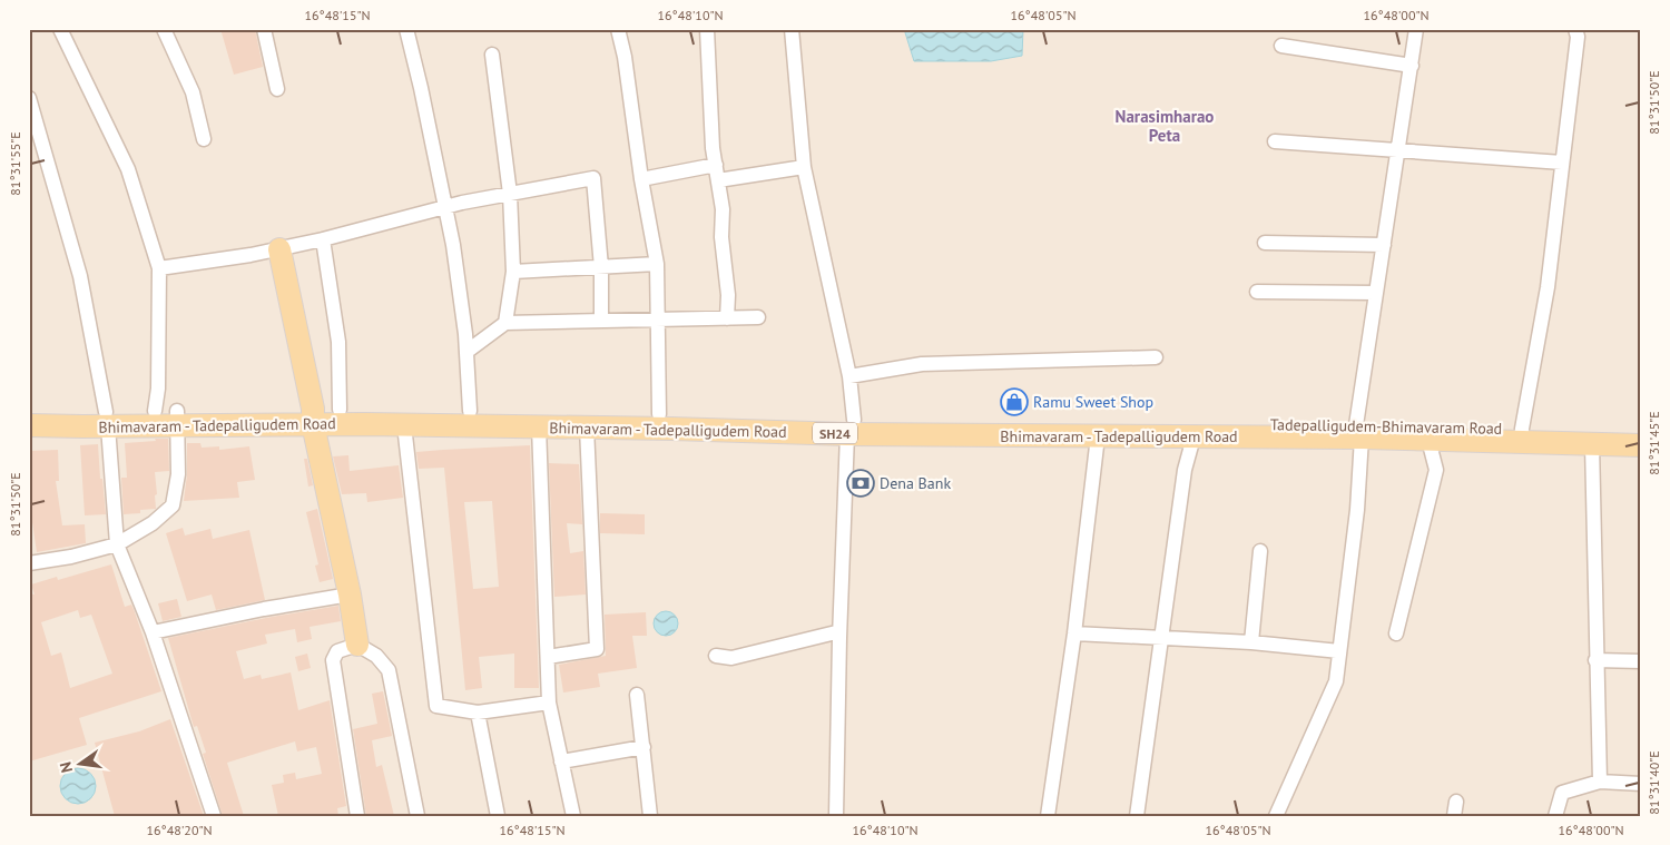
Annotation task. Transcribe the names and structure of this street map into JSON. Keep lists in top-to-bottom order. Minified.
{"streets":{"main road":["Bhimavaram - Tadepalligudem Road","Tadepalligudem-Bhimavaram Road","SH24"]},"crossings":[["Bhimavaram - Tadepalligudem Road","Tadepalligudem-Bhimavaram Road"]],"districts":["Narasimharao Peta"],"places":{"shop":["Ramu Sweet Shop"],"bank":["Dena Bank"]},"north":"left","coordinates":["16°48'15\"N","16°48'10\"N","16°48'05\"N","16°48'00\"N","81°31'50\"E","81°31'55\"E","81°31'45\"E","81°31'40\"E","16°48'20\"N"]}
